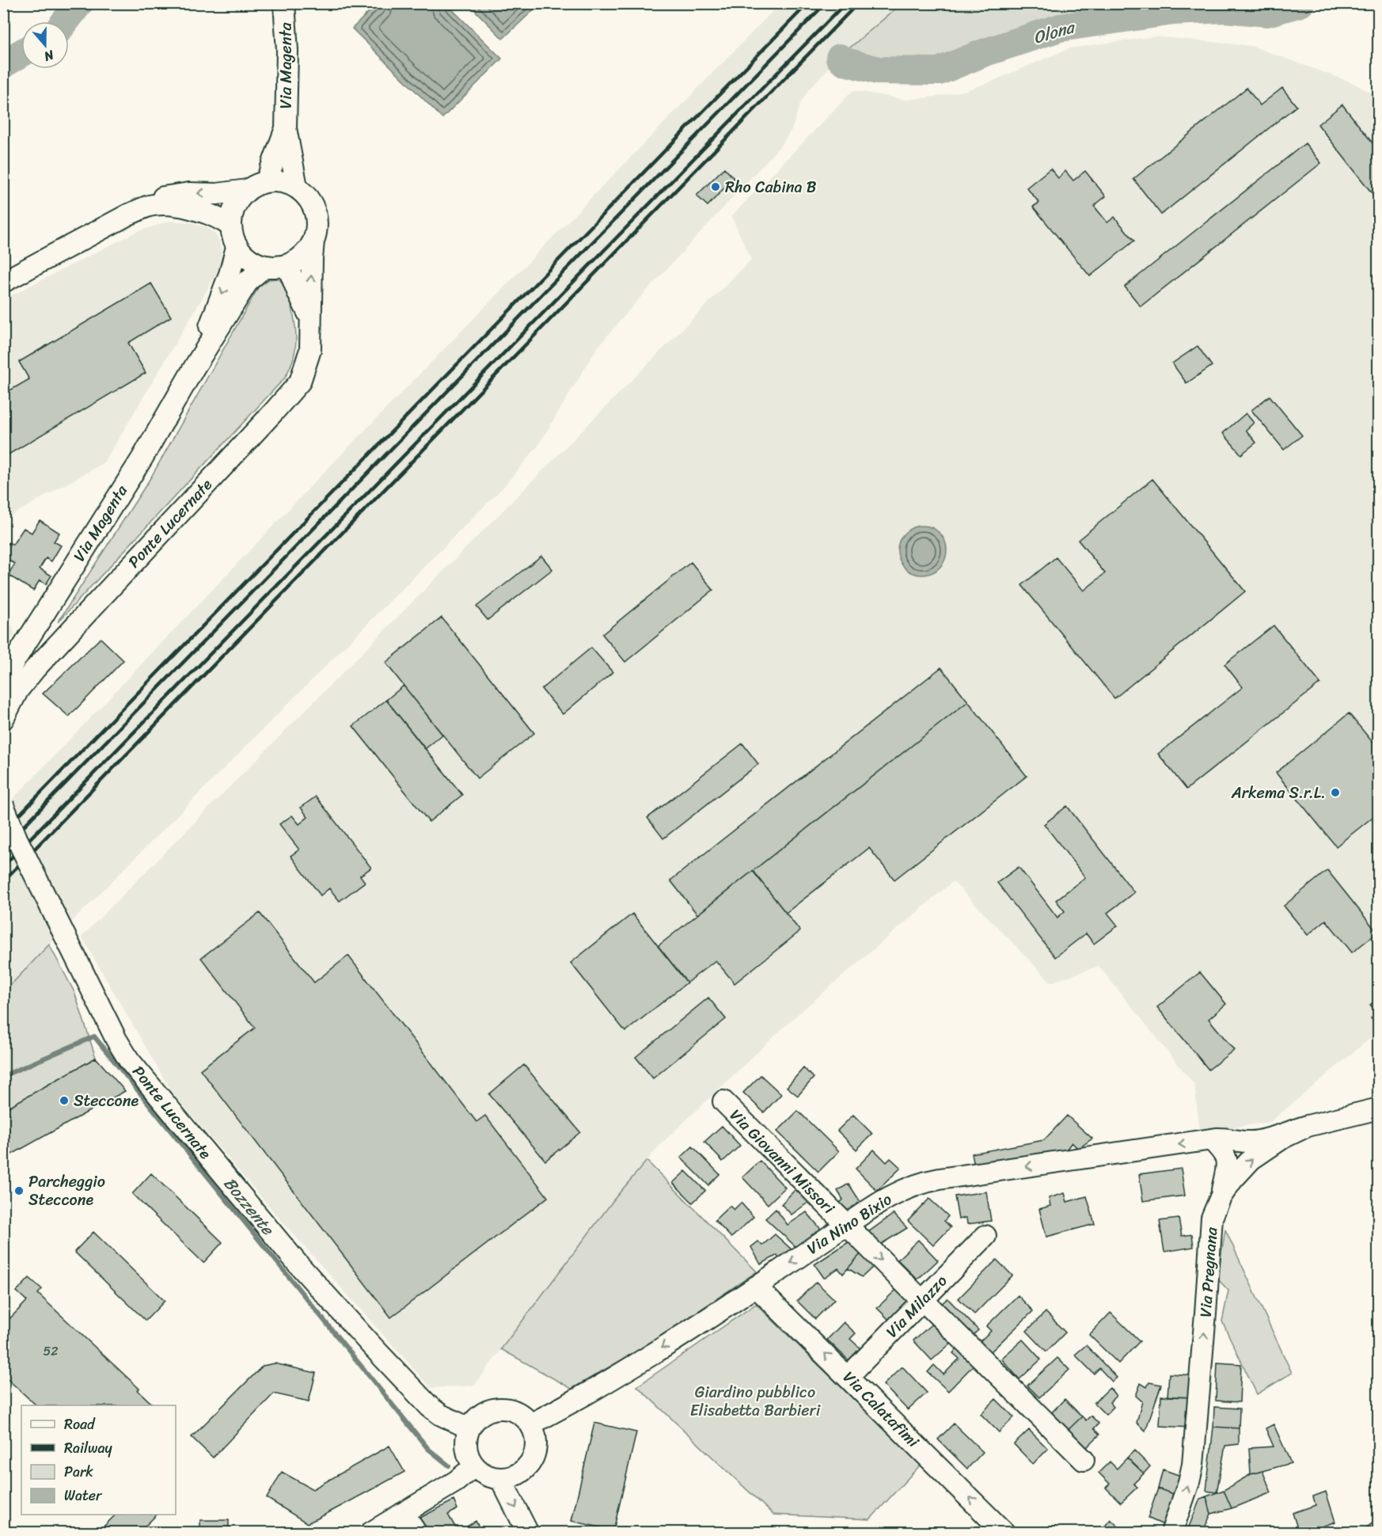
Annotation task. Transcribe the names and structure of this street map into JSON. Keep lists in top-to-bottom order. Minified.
{"streets":{"street":["Via Magenta","Ponte Lucernate","Via Giovanni Missori","Via Nino Bixio","Via Pregnana","Via Milazzo","Via Calatafimi"]},"crossings":[["Via Magenta","Ponte Lucernate"],["Ponte Lucernate","Via Nino Bixio"],["Via Giovanni Missori","Via Nino Bixio"],["Via Giovanni Missori","Via Milazzo"],["Via Nino Bixio","Via Pregnana"],["Via Nino Bixio","Via Calatafimi"],["Via Milazzo","Via Calatafimi"]],"one_way":["Via Nino Bixio","Via Pregnana","Via Calatafimi"],"water":["Olona","Bozzente"],"parks":["Giardino pubblico Elisabetta Barbieri"],"places":["Rho Cabina B","Arkema S.r.L.","Steccone","Parcheggio Steccone"],"house_numbers":["52"],"legend":["Road","Railway","Park","Water"],"north":"bottom"}
